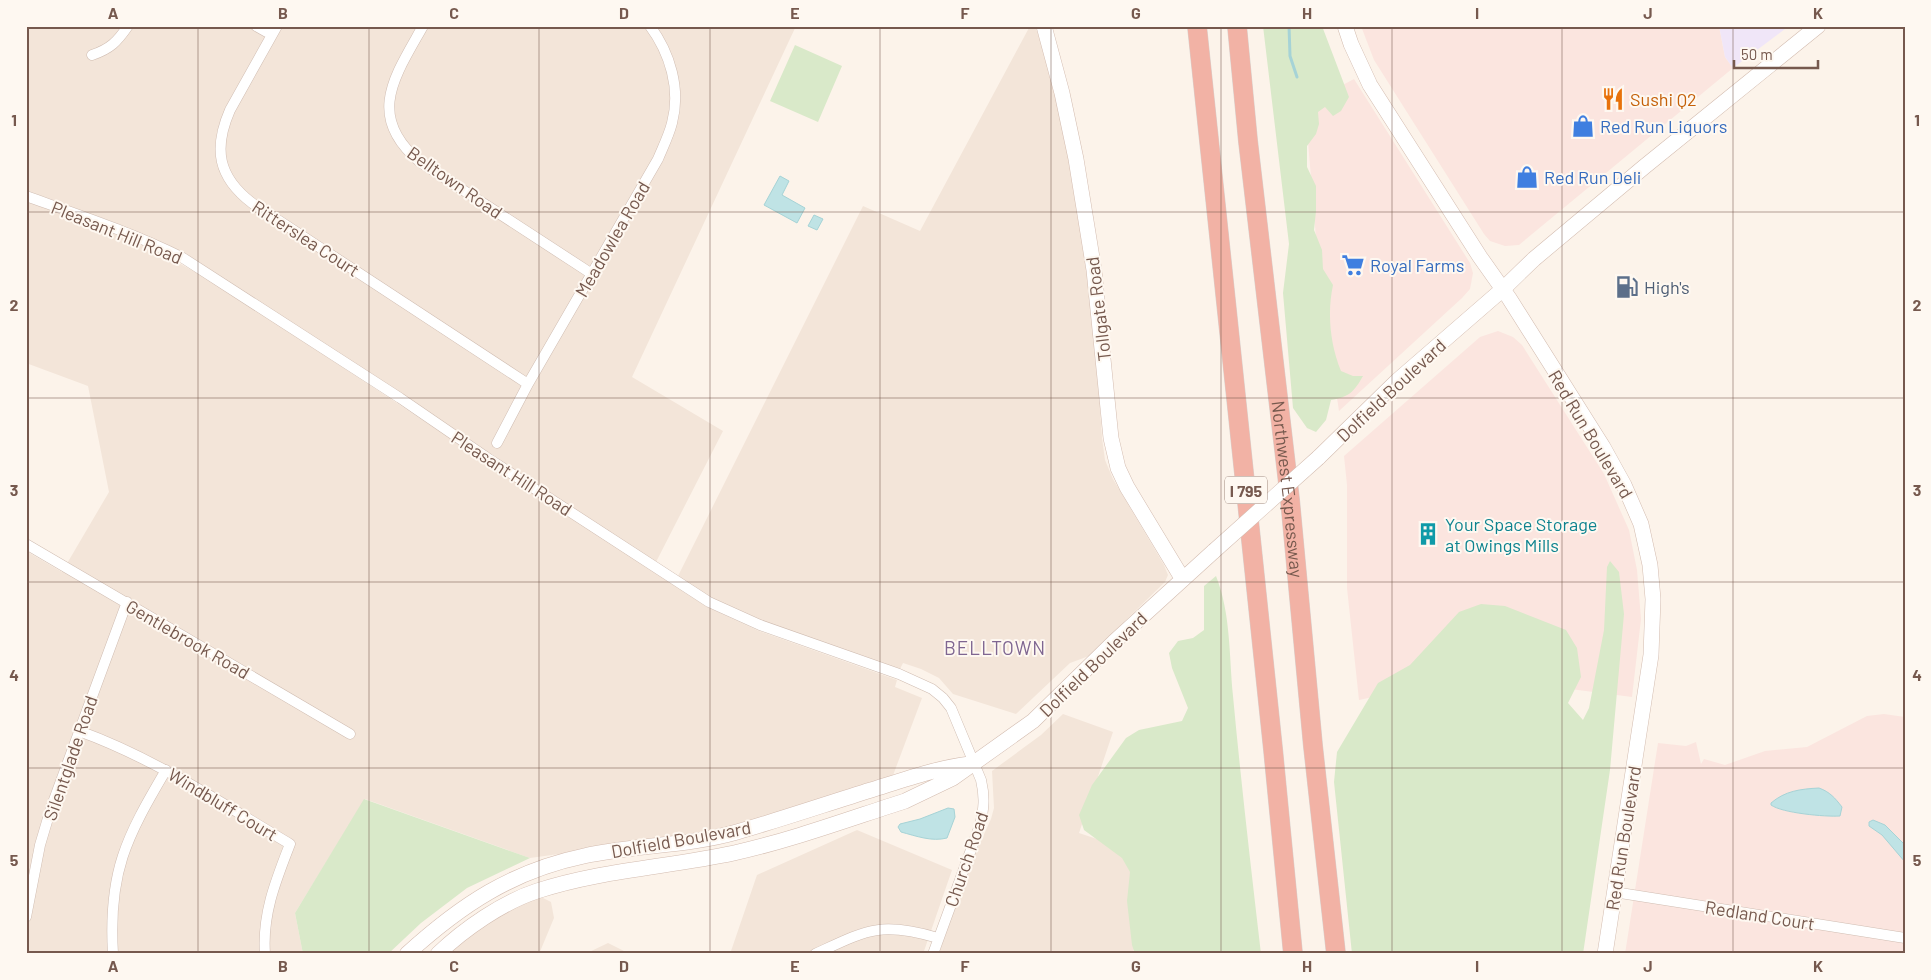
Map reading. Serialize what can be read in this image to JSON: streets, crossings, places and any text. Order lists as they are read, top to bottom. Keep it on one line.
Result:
{"streets":{"highway":["I 795","Northwest Expressway"],"main road":["Tollgate Road","Dolfield Boulevard","Red Run Boulevard"],"street":["Belltown Road","Pleasant Hill Road","Ritterslea Court","Meadowlea Road","Gentlebrook Road","Silentglade Road","Windbluff Court","Church Road","Redland Court"]},"crossings":[["Belltown Road","Meadowlea Road"],["Pleasant Hill Road","Dolfield Boulevard"],["Pleasant Hill Road","Church Road"],["Ritterslea Court","Meadowlea Road"],["Tollgate Road","Dolfield Boulevard"],["Dolfield Boulevard","Red Run Boulevard"],["Dolfield Boulevard","Church Road"],["Red Run Boulevard","Redland Court"],["Gentlebrook Road","Silentglade Road"],["Silentglade Road","Windbluff Court"]],"districts":["BELLTOWN"],"places":{"restaurant":["Sushi Q2"],"shop":["Red Run Liquors","Red Run Deli"],"supermarket":["Royal Farms"],"fuel station":["High's"],"building":["Your Space Storage at Owings Mills"]},"scale_bar":"50 m","grid":{"columns":["A","B","C","D","E","F","G","H","I","J","K"],"rows":["1","2","3","4","5"]}}
